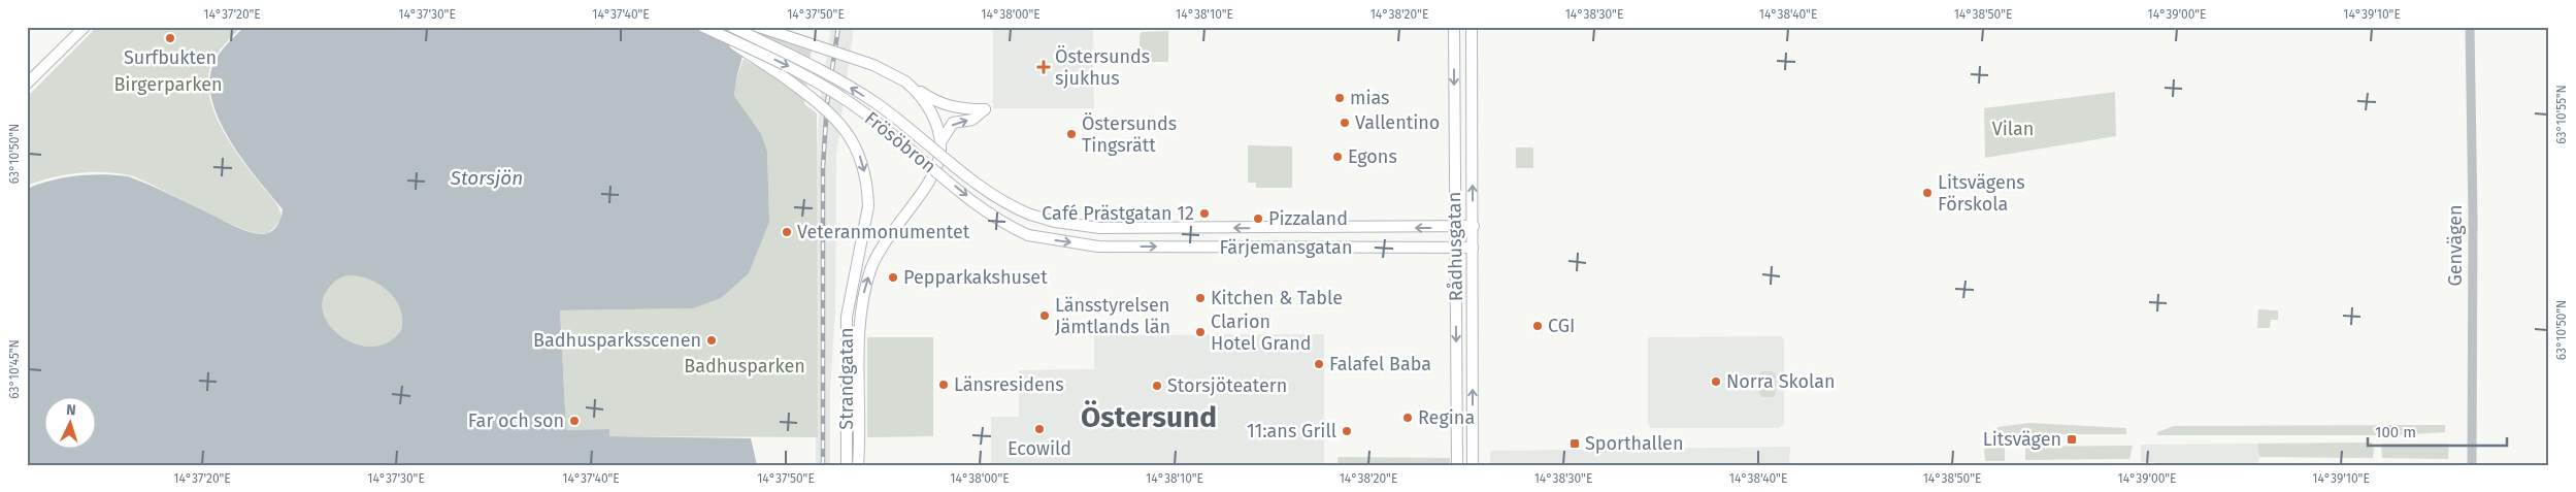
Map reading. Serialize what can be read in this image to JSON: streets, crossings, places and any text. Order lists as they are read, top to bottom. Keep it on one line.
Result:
{"streets":{"main road":["Frösöbron","Rådhusgatan","Färjemansgatan","Strandgatan"],"street":["Genvägen"]},"crossings":[["Frösöbron","Färjemansgatan"],["Frösöbron","Strandgatan"],["Rådhusgatan","Färjemansgatan"]],"districts":["Östersund"],"water":["Storsjön"],"parks":["Birgerparken","Vilan","Badhusparken"],"places":{"other":["Surfbukten","mias","Vallentino","Östersunds Tingsrätt","Egons","Litsvägens Förskola","Café Prästgatan 12","Pizzaland","Veteranmonumentet","Pepparkakshuset","Kitchen & Table","Länsstyrelsen Jämtlands län","CGI","Clarion Hotel Grand","Badhusparksscenen","Falafel Baba","Norra Skolan","Länsresidens","Storsjöteatern","Regina","Far och son","Ecowild","11:ans Grill"],"health":["Östersunds sjukhus"],"transit":["Litsvägen","Sporthallen"]},"scale_bar":"100 m","north":"top","coordinates":["14°37'20\"E","14°37'30\"E","14°37'40\"E","14°37'50\"E","14°38'00\"E","14°38'10\"E","14°38'20\"E","14°38'30\"E","14°38'40\"E","14°38'50\"E","14°39'00\"E","14°39'10\"E","63°10'55\"N","63°10'50\"N","63°10'45\"N"]}
